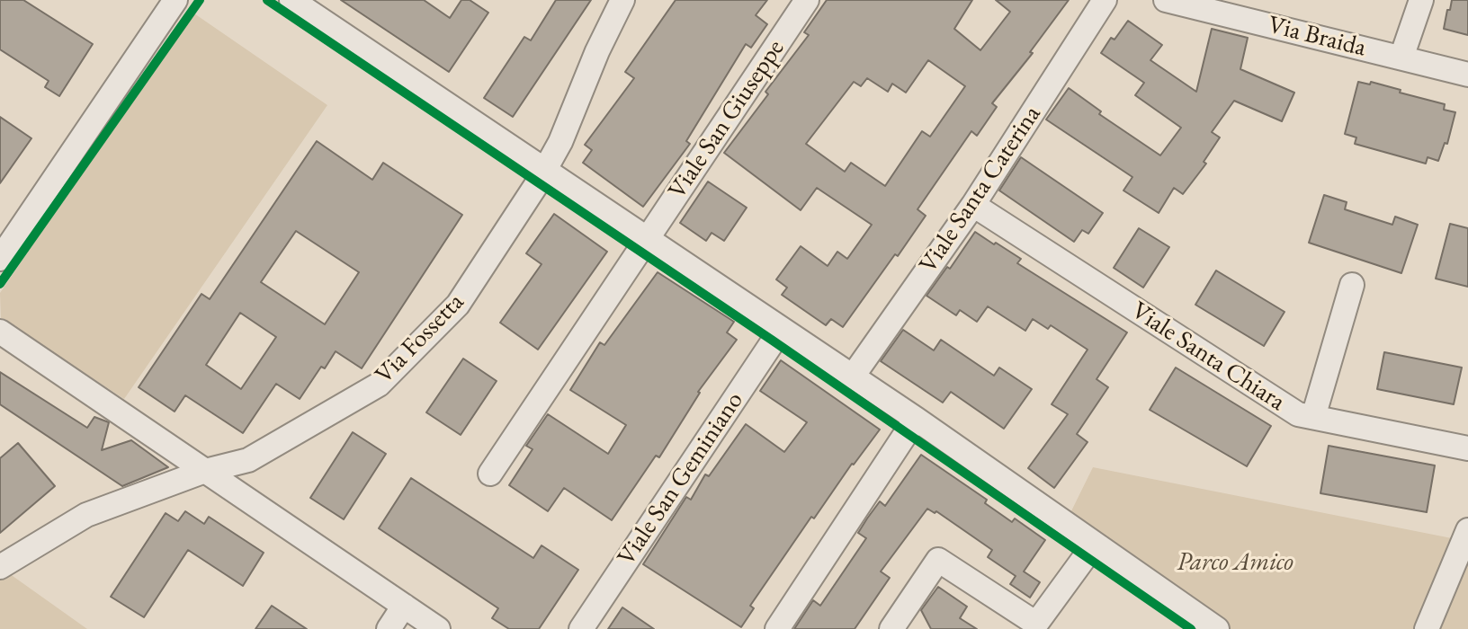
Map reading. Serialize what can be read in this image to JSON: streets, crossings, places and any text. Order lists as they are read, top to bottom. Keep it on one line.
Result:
{"streets":{"street":["Via Braida","Viale San Giuseppe","Viale Santa Caterina","Via Fossetta","Viale Santa Chiara","Viale San Geminiano"]},"crossings":[["Viale Santa Caterina","Viale Santa Chiara"]],"parks":["Parco Amico"]}
